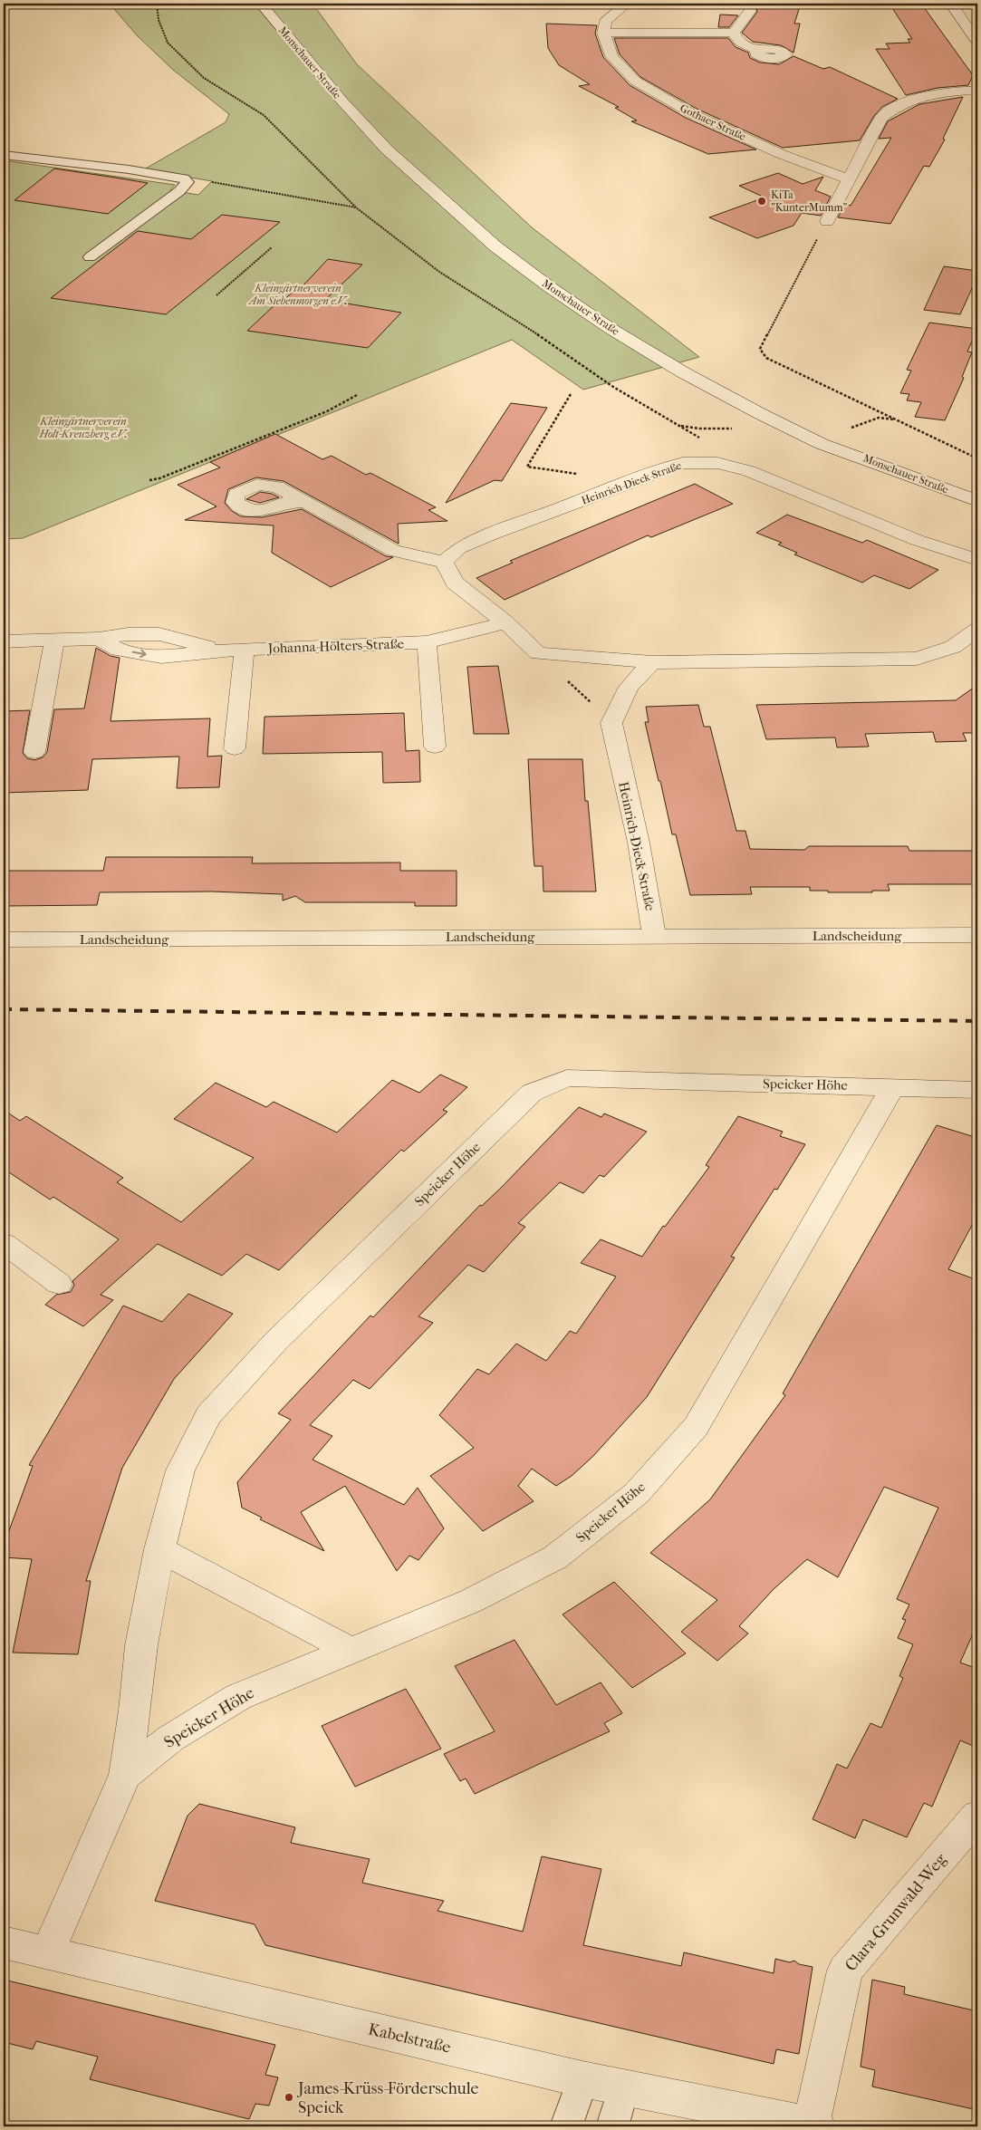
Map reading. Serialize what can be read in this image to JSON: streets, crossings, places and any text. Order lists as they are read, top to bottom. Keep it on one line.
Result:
{"streets":{"street":["Monschauer Straße","Gothaer Straße","Heinrich-Dieck-Straße","Johanna-Hölters-Straße","Landscheidung","Speicker Höhe","Clara-Grunwald-Weg","Kabelstraße"]},"crossings":[["Heinrich-Dieck-Straße","Landscheidung"],["Speicker Höhe","Kabelstraße"],["Clara-Grunwald-Weg","Kabelstraße"]],"parks":["Kleingärtnerverein Am Siebenmorgen e.V.","Kleingärtnerverein Holt-Kreuzberg e.V."],"places":["KiTa \"KunterMumm\"","James-Krüss-Förderschule Speick"]}
